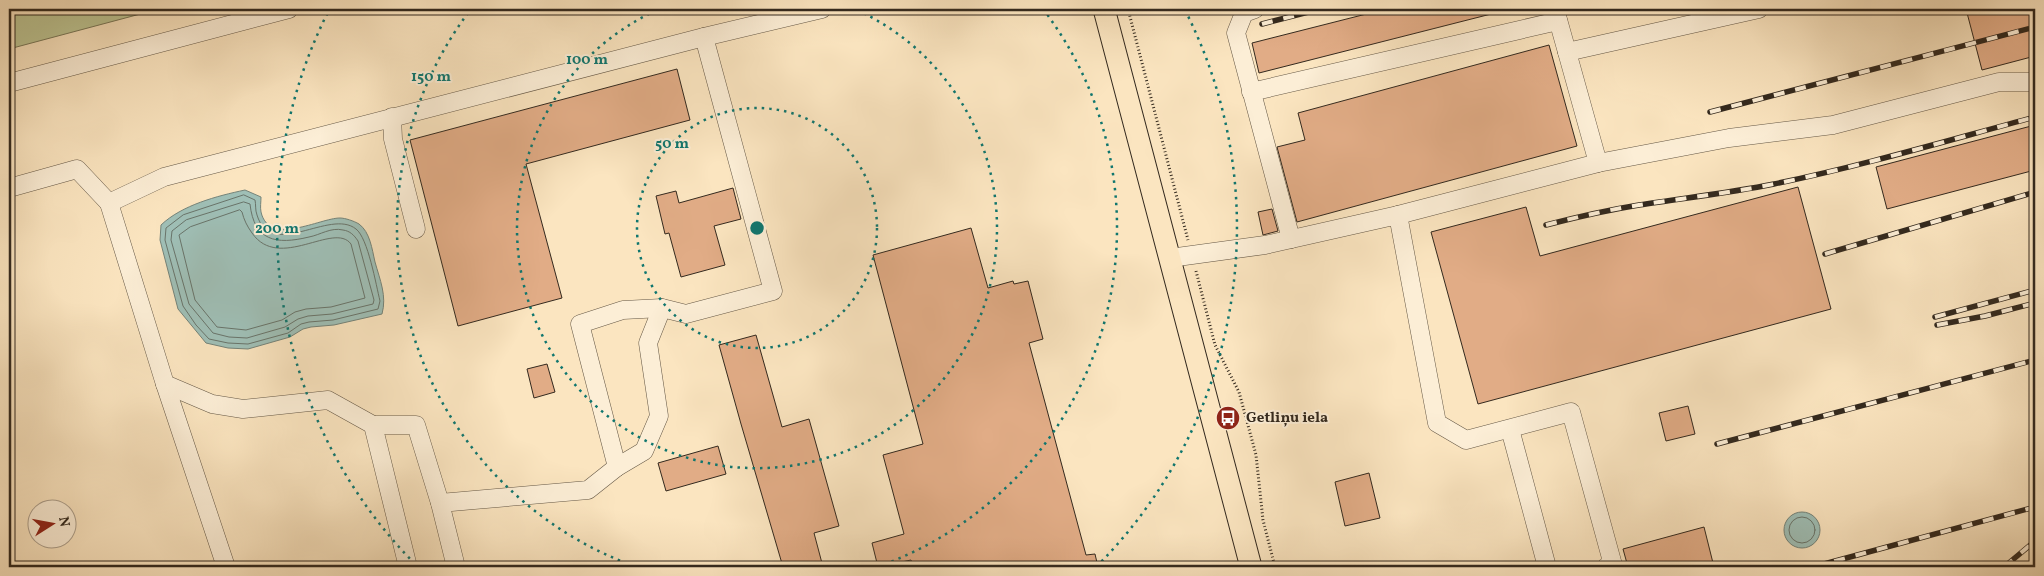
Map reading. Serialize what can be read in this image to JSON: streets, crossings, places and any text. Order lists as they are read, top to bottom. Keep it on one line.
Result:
{"places":{"bus stop":["Getliņu iela"]},"north":"right","rings":["100 m","150 m","50 m","200 m"]}
